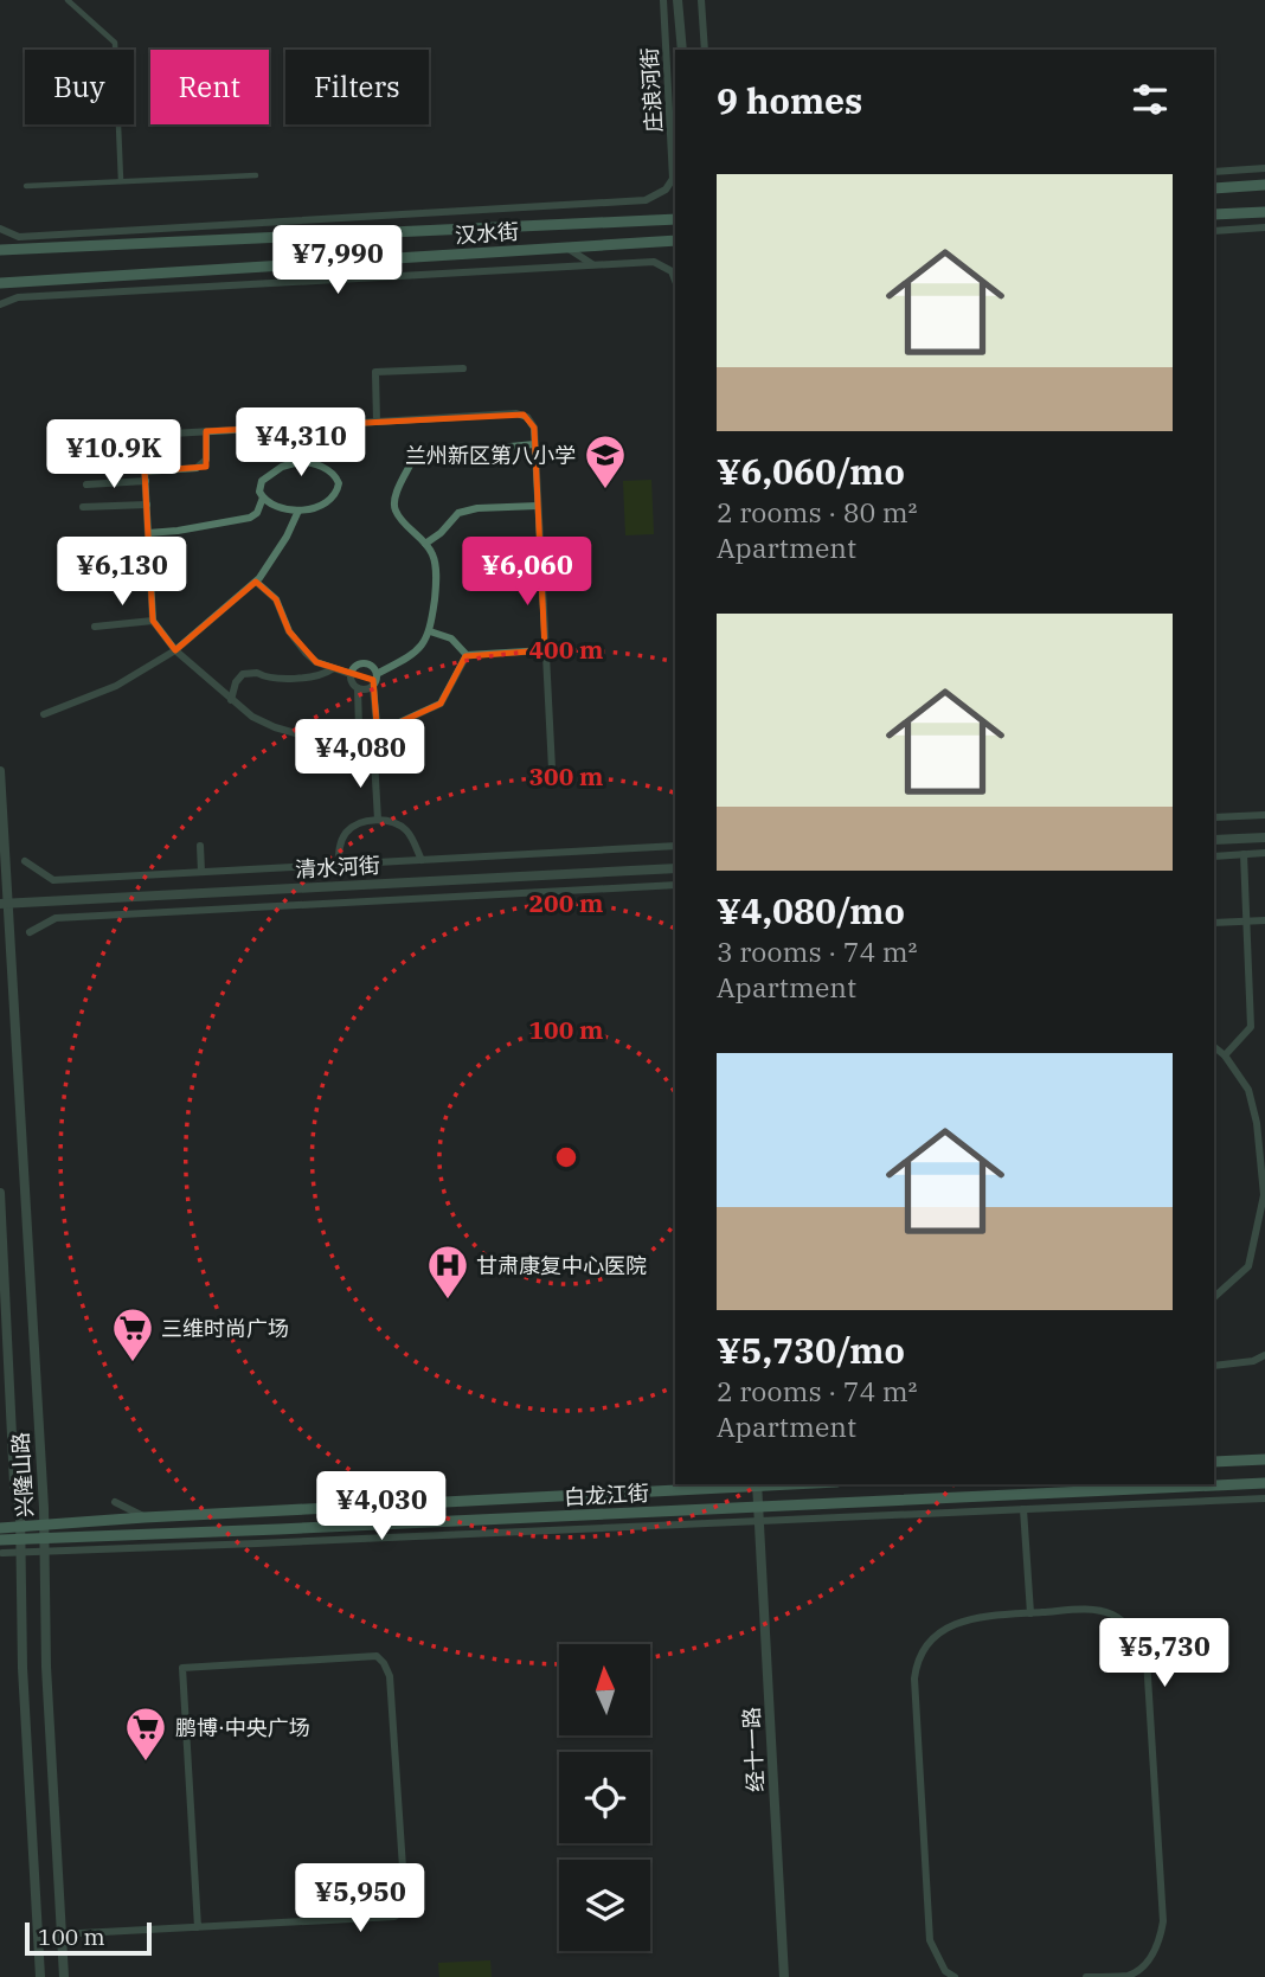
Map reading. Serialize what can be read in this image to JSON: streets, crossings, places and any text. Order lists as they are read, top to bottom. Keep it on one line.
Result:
{"streets":{"main road":["汉水街","白龙江街"],"street":["庄浪河街","清水河街","兴隆山路","经十一路"]},"crossings":[["清水河街","兴隆山路"],["兴隆山路","白龙江街"],["白龙江街","经十一路"]],"places":{"school or university":["兰州新区第八小学"],"hospital":["甘肃康复中心医院"],"supermarket":["三维时尚广场","鹏博·中央广场"]},"scale_bar":"100 m","north":"top","page":{"chip":["Buy","Rent","Filters"],"heading":"9 homes","list":[{"name":"¥6,060/mo","note":"2 rooms · 80 m² · Apartment"},{"name":"¥4,080/mo","note":"3 rooms · 74 m² · Apartment"},{"name":"¥5,730/mo","note":"2 rooms · 74 m² · Apartment"}],"price":["¥7,990","¥4,310","¥10.9K","¥6,130","¥6,060","¥4,080","¥4,030","¥5,730","¥5,950"],"scale":"100 m"},"rings":["400 m","300 m","200 m","100 m"]}
